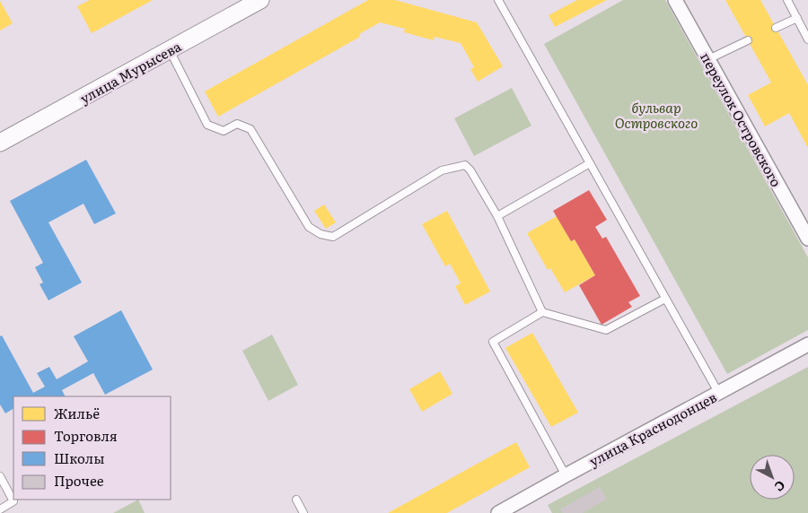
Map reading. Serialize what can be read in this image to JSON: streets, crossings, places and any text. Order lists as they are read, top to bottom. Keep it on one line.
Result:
{"streets":{"street":["улица Мурысева","переулок Островского","улица Краснодонцев"]},"parks":["бульвар Островского"],"legend":["Жильё","Торговля","Школы","Прочее"],"north":"bottom right"}
